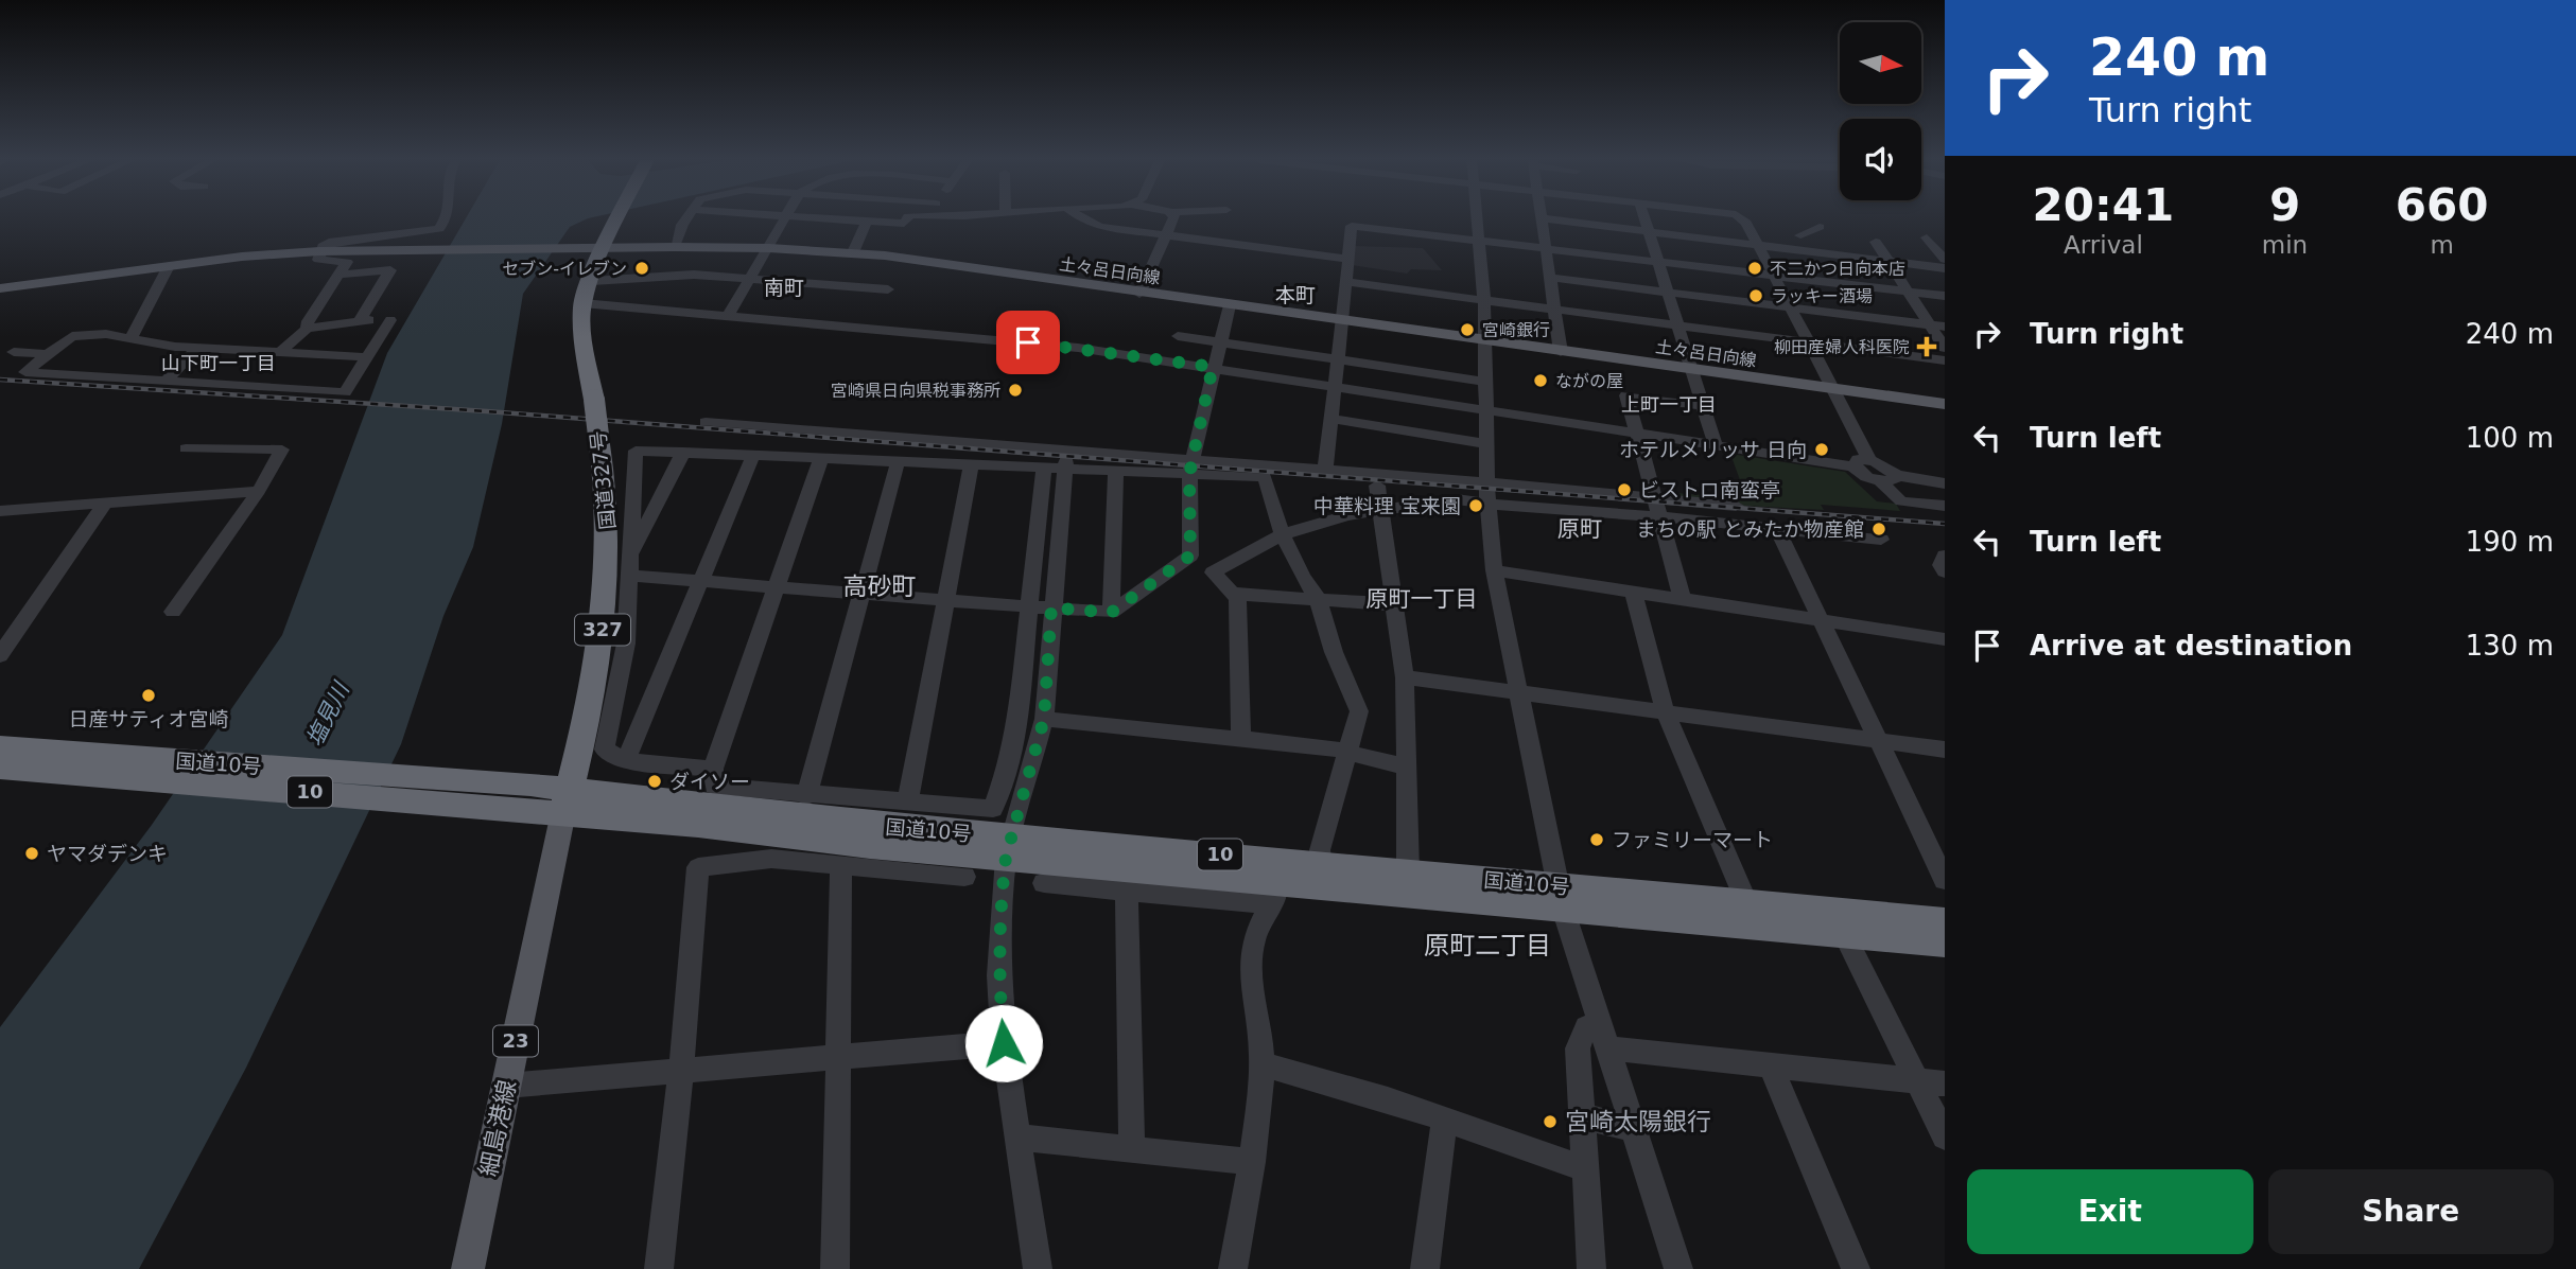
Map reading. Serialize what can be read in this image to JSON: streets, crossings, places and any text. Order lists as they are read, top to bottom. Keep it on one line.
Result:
{"streets":{"highway":["国道327号","327","国道10号","10"],"main road":["土々呂日向線","23","細島港線"]},"crossings":[["土々呂日向線","国道327号"],["国道327号","国道10号"],["国道327号","細島港線"],["国道10号","細島港線"]],"districts":["南町","本町","山下町一丁目","上町一丁目","原町","高砂町","原町一丁目","原町二丁目"],"water":["塩見川"],"places":{"other":["セブン-イレブン","不二かつ日向本店","ラッキー酒場","宮崎銀行","ながの屋","宮崎県日向県税事務所","ホテルメリッサ 日向","ビストロ南蛮亭","中華料理 宝来園","まちの駅 とみたか物産館","日産サティオ宮崎","ダイソー","ファミリーマート","ヤマダデンキ","宮崎太陽銀行"],"health":["柳田産婦人科医院"]},"north":"right","page":{"turn":["240 m","Turn right"],"eta":["20:41","Arrival","9","min","660","m"],"list":[{"name":"Turn right","value":"240 m"},{"name":"Turn left","value":"100 m"},{"name":"Turn left","value":"190 m"},{"name":"Arrive at destination","value":"130 m"}],"buttons":["Exit","Share"]}}
